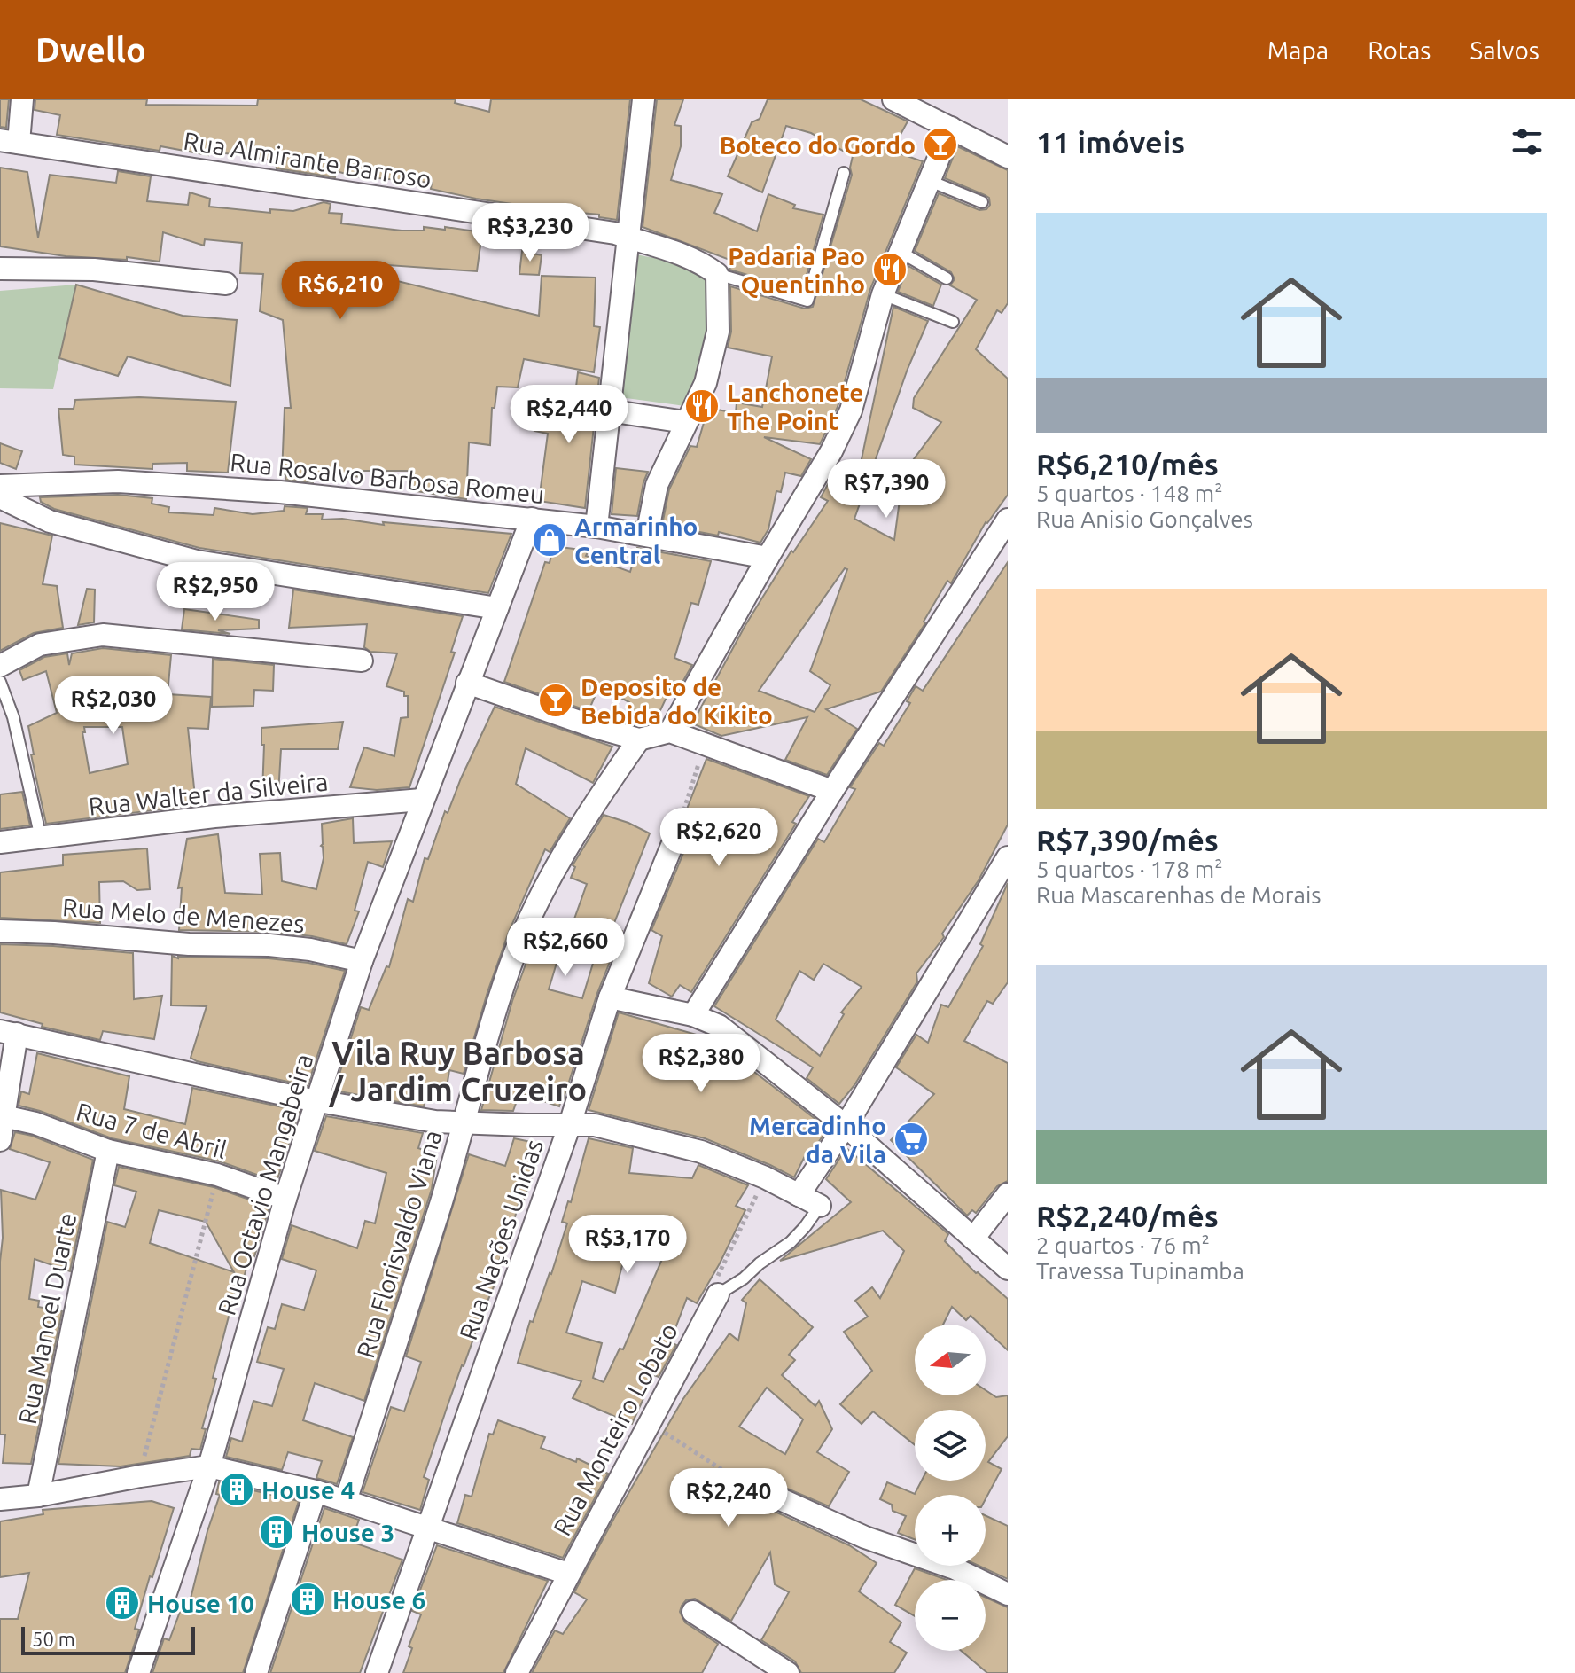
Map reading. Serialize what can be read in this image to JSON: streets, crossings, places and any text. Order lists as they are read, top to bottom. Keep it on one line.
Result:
{"streets":{"street":["Rua Almirante Barroso","Rua Rosalvo Barbosa Romeu","Rua Walter da Silveira","Rua Melo de Menezes","Rua 7 de Abril","Rua Octavio Mangabeira","Rua Nações Unidas","Rua Florisvaldo Viana","Rua Manoel Duarte","Rua Monteiro Lobato"]},"crossings":[["Rua Rosalvo Barbosa Romeu","Rua Octavio Mangabeira"],["Rua Walter da Silveira","Rua Octavio Mangabeira"],["Rua Melo de Menezes","Rua Octavio Mangabeira"],["Rua 7 de Abril","Rua Octavio Mangabeira"],["Rua 7 de Abril","Rua Manoel Duarte"]],"districts":["Vila Ruy Barbosa / Jardim Cruzeiro"],"places":{"bar":["Boteco do Gordo","Deposito de Bebida do Kikito"],"restaurant":["Padaria Pao Quentinho","Lanchonete The Point"],"shop":["Armarinho Central"],"supermarket":["Mercadinho da Vila"],"building":["House 4","House 3","House 6","House 10"]},"scale_bar":"50 m","north":"left","page":{"header":"Dwello","nav":["Mapa","Rotas","Salvos"],"heading":"11 imóveis","list":[{"name":"R$6,210/mês","note":"5 quartos · 148 m² · Rua Anisio Gonçalves"},{"name":"R$7,390/mês","note":"5 quartos · 178 m² · Rua Mascarenhas de Morais"},{"name":"R$2,240/mês","note":"2 quartos · 76 m² · Travessa Tupinamba"}],"price":["R$3,230","R$6,210","R$2,440","R$7,390","R$2,950","R$2,030","R$2,620","R$2,660","R$2,380","R$3,170","R$2,240"],"map_buttons":["+","−"],"scale":"50 m"}}
